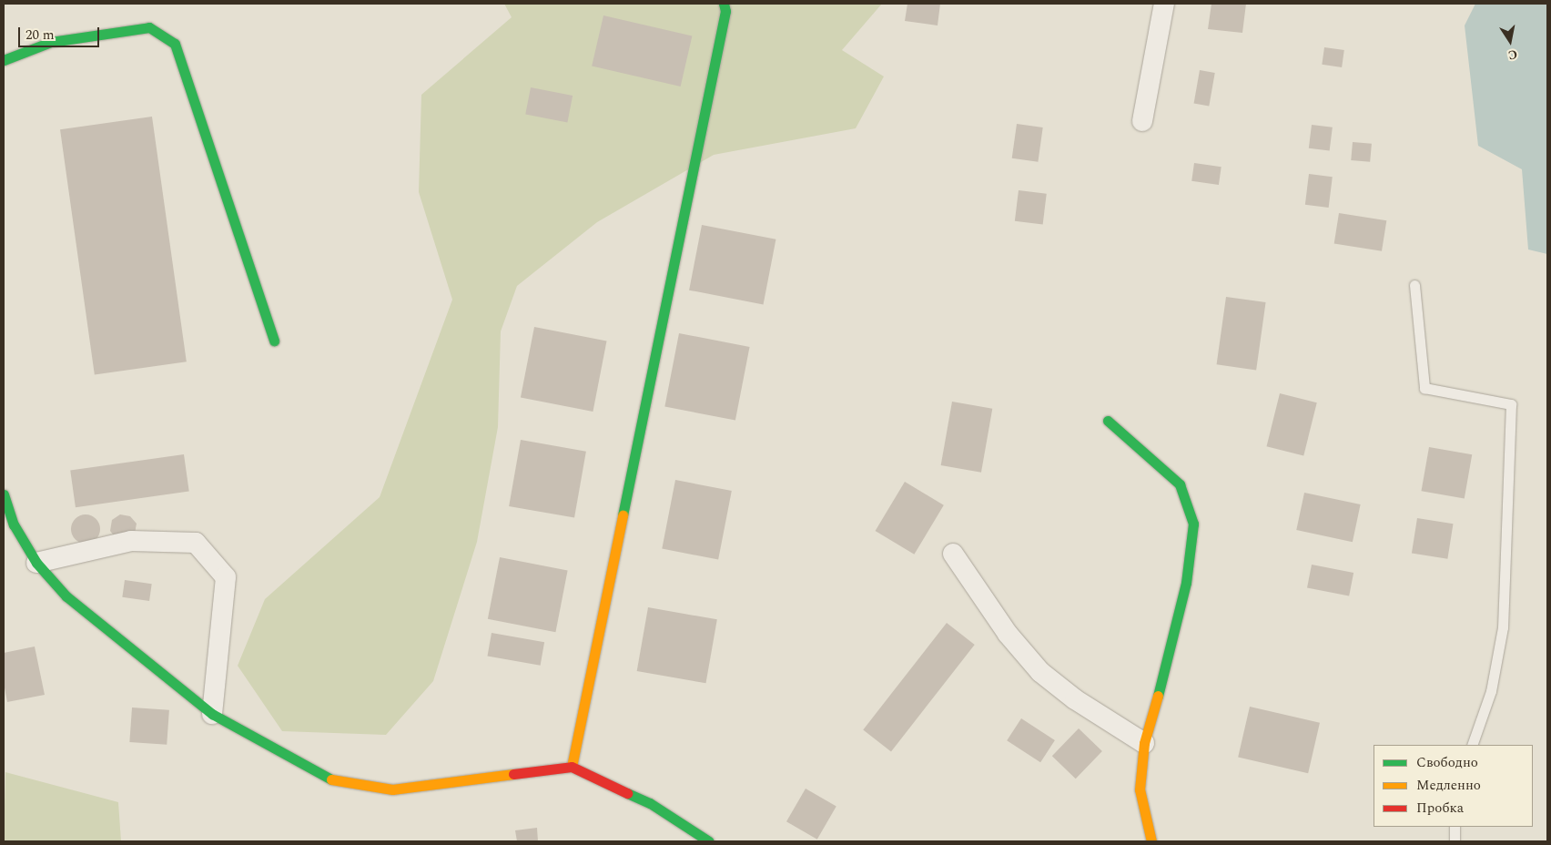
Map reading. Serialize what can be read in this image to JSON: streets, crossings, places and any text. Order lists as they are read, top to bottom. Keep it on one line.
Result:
{"legend":["Свободно","Медленно","Пробка"],"scale_bar":"20 m","north":"bottom"}
